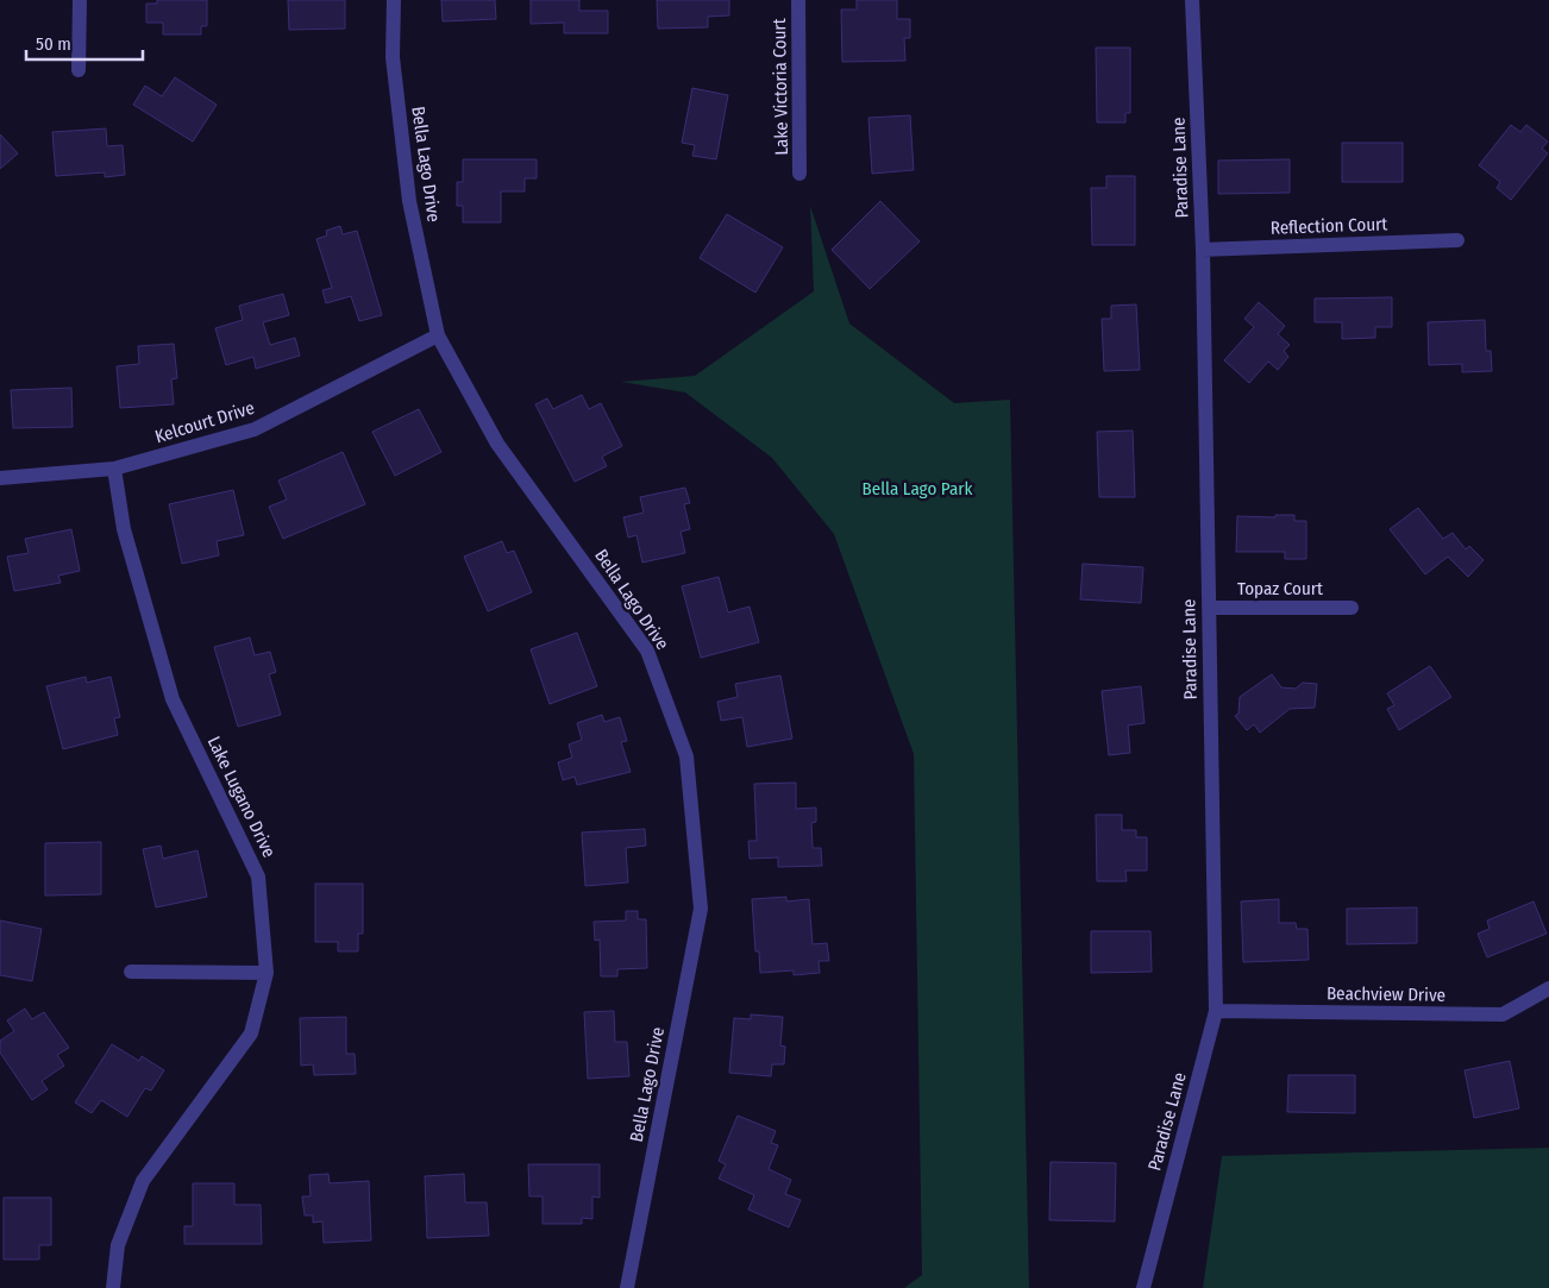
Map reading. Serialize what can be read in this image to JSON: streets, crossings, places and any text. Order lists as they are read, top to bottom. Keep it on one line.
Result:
{"streets":{"street":["Lake Victoria Court","Bella Lago Drive","Paradise Lane","Reflection Court","Kelcourt Drive","Topaz Court","Lake Lugano Drive","Beachview Drive"]},"crossings":[["Bella Lago Drive","Kelcourt Drive"],["Paradise Lane","Reflection Court"],["Paradise Lane","Topaz Court"],["Paradise Lane","Beachview Drive"],["Kelcourt Drive","Lake Lugano Drive"]],"parks":["Bella Lago Park"],"scale_bar":"50 m"}
